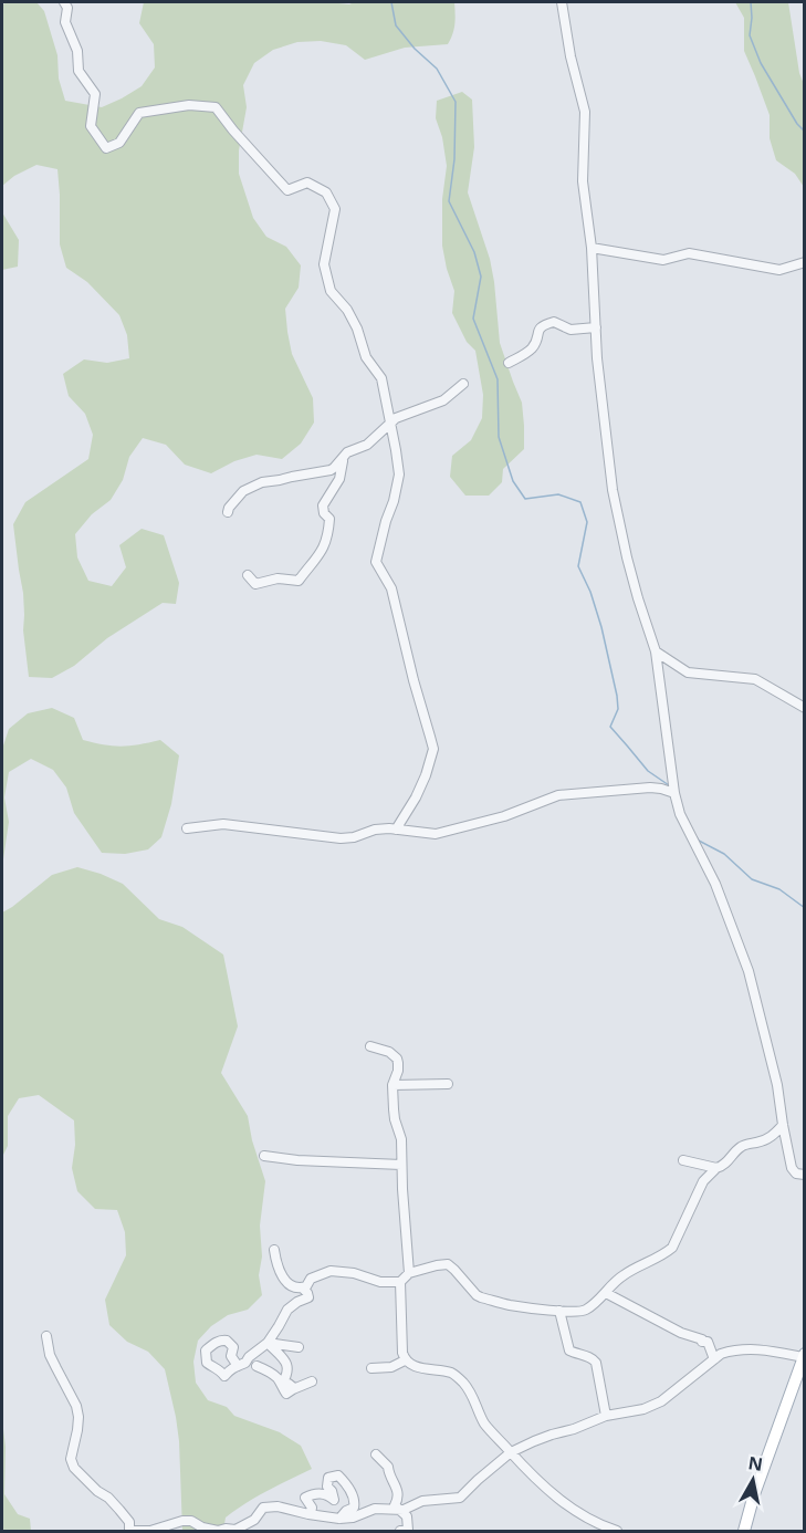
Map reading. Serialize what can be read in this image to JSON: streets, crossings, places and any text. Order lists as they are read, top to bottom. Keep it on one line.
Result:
{"north":"top"}
